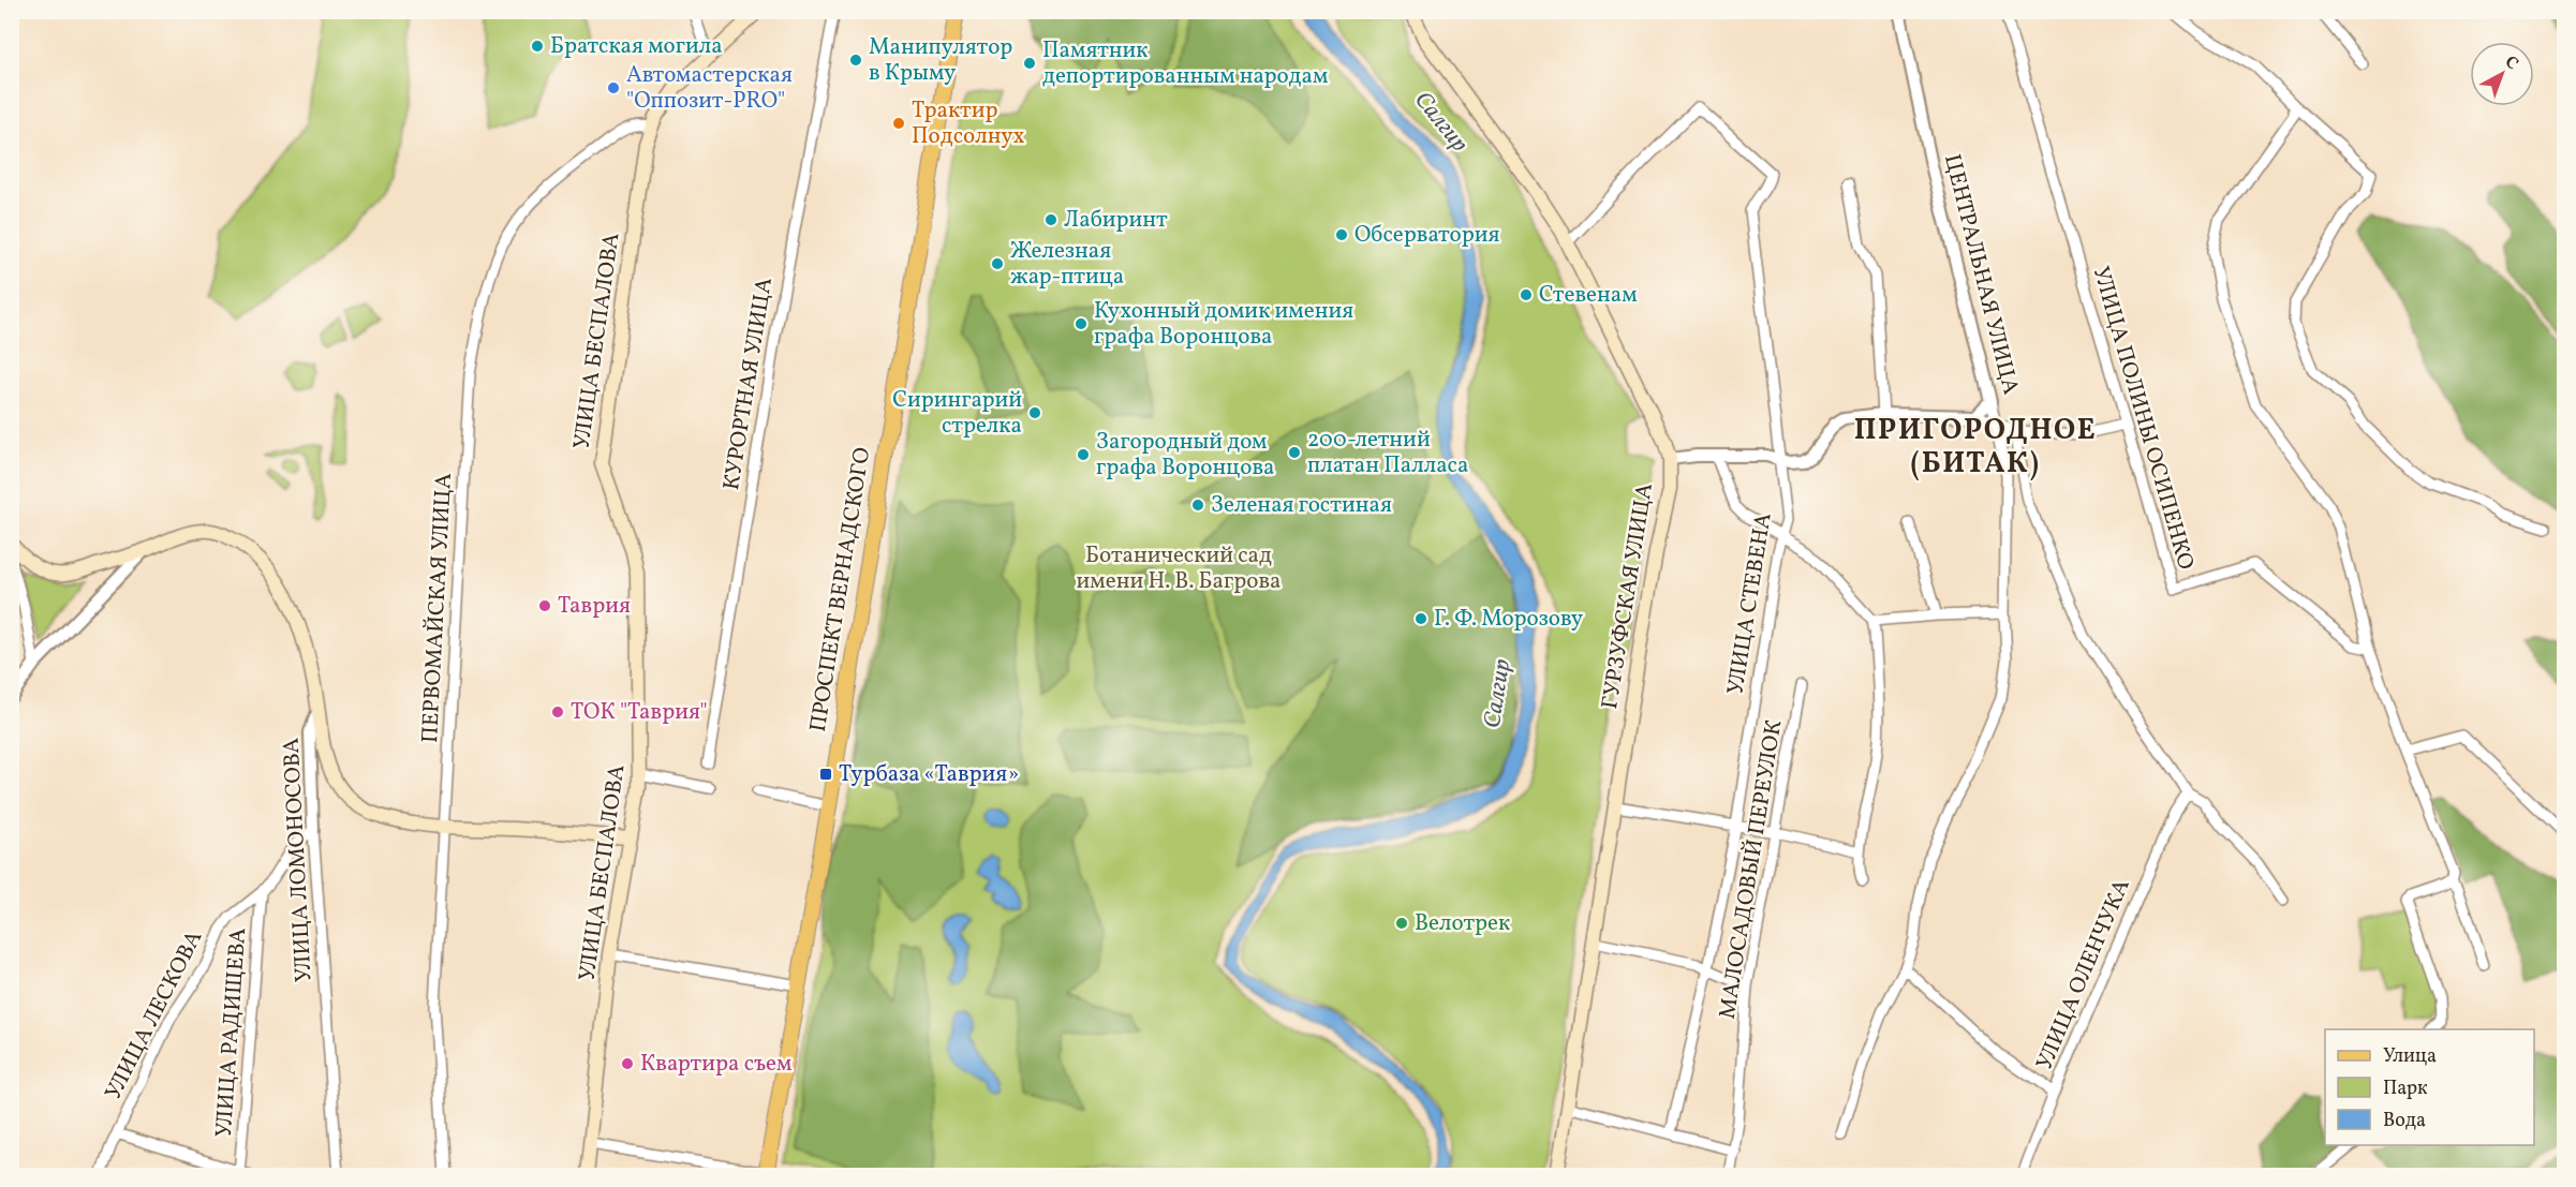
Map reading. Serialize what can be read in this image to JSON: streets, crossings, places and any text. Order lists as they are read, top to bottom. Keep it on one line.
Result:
{"streets":{"main road":["УЛИЦА БЕСПАЛОВА","ПРОСПЕКТ ВЕРНАДСКОГО","ГУРЗУФСКАЯ УЛИЦА","УЛИЦА ЛОМОНОСОВА"],"street":["ЦЕНТРАЛЬНАЯ УЛИЦА","КУРОРТНАЯ УЛИЦА","УЛИЦА ПОЛИНЫ ОСИПЕНКО","УЛИЦА СТЕВЕНА","ПЕРВОМАЙСКАЯ УЛИЦА","МАЛОСАДОВЫЙ ПЕРЕУЛОК","УЛИЦА ОЛЕНЧУКА","УЛИЦА ЛЕСКОВА","УЛИЦА РАДИЩЕВА"]},"crossings":[["УЛИЦА БЕСПАЛОВА","ПЕРВОМАЙСКАЯ УЛИЦА"],["ГУРЗУФСКАЯ УЛИЦА","УЛИЦА СТЕВЕНА"],["УЛИЦА ЛОМОНОСОВА","УЛИЦА ЛЕСКОВА"],["УЛИЦА ЛЕСКОВА","УЛИЦА РАДИЩЕВА"]],"districts":["ПРИГОРОДНОЕ (БИТАК)"],"water":["Салгир"],"parks":["Ботанический сад имени Н. В. Багрова"],"places":{"other":["Братская могила","Манипулятор в Крыму","Памятник депортированным народам","Автомастерская \"Оппозит-PRO\"","Трактир Подсолнух","Лабиринт","Обсерватория","Железная жар-птица","Стевенам","Кухонный домик имения графа Воронцова","Сирингарий стрелка","200-летний платан Палласа","Загородный дом графа Воронцова","Зеленая гостиная","Таврия","Г. Ф. Морозову","ТОК \"Таврия\"","Велотрек","Квартира съем"],"transit":["Турбаза «Таврия»"]},"legend":["Улица","Парк","Вода"],"north":"top right"}
